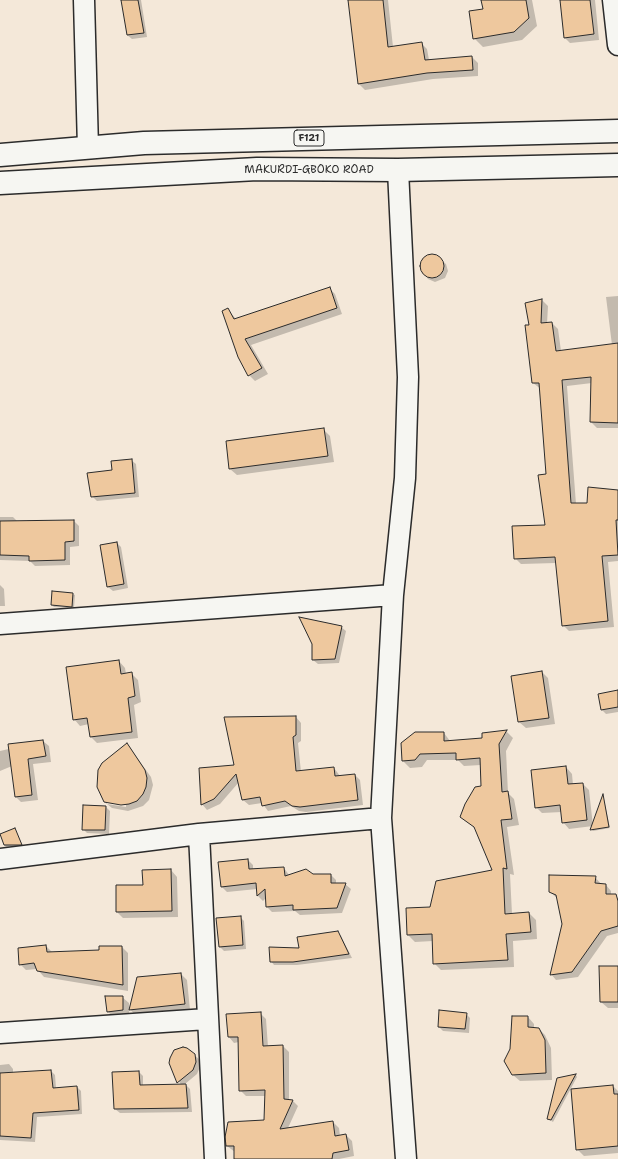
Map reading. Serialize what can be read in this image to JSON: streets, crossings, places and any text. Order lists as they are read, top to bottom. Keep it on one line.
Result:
{"streets":{"main road":["F121","MAKURDI-GBOKO ROAD"]}}
